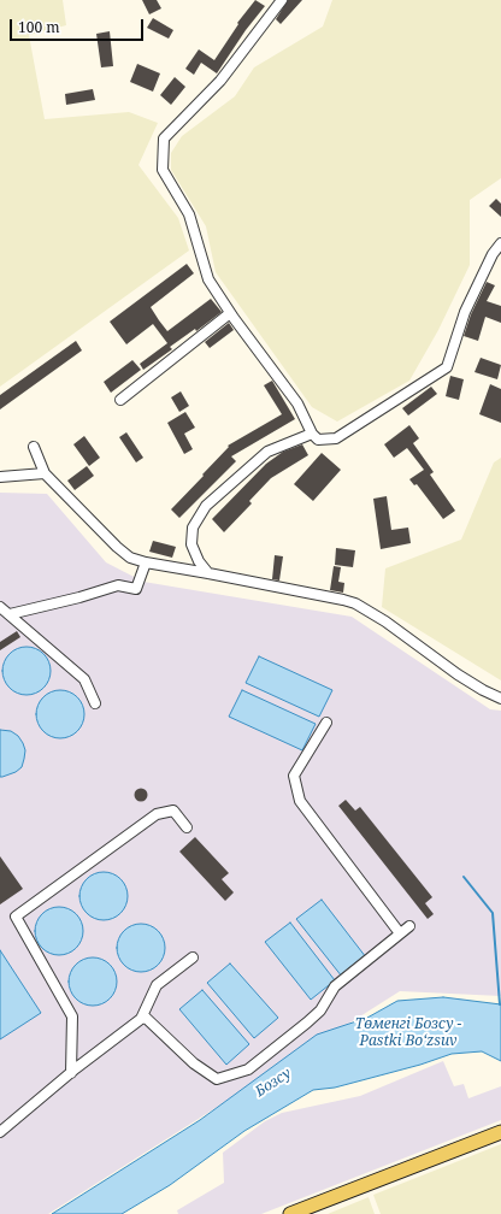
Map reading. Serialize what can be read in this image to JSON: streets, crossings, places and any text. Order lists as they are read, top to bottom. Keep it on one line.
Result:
{"water":["Төменгі Бозсу - Pastki Boʻzsuv","Бозсу"],"scale_bar":"100 m"}
